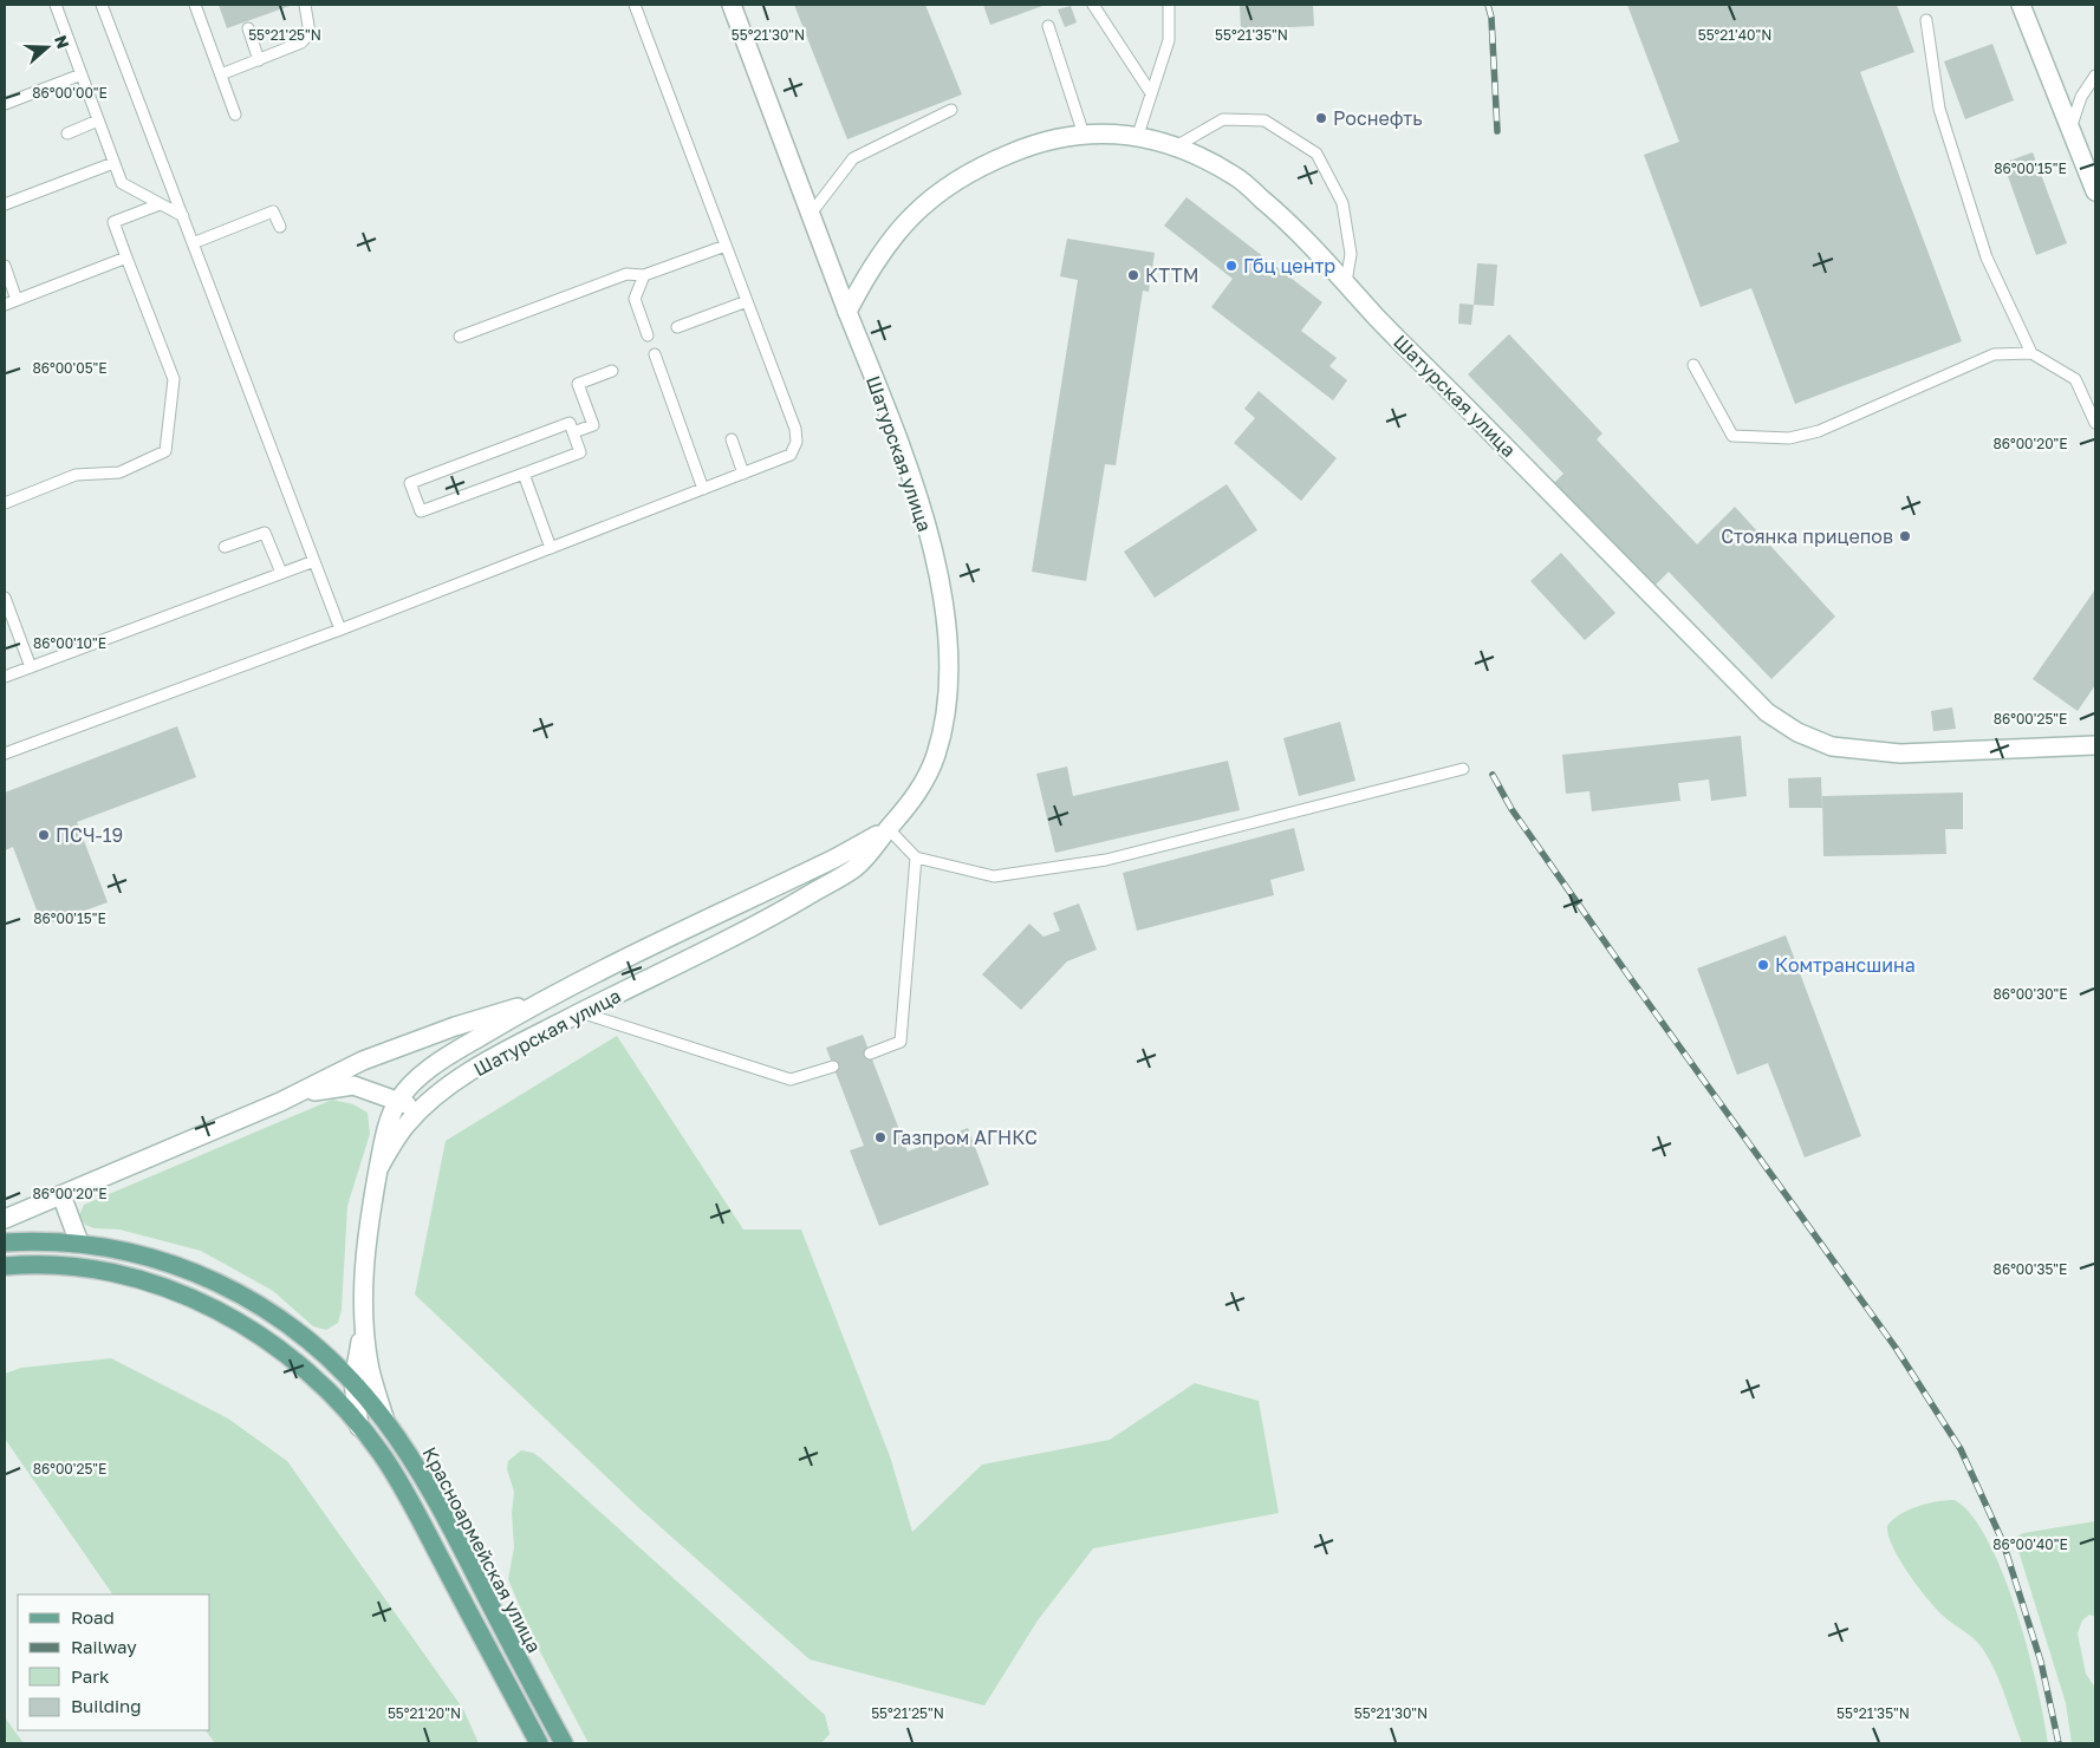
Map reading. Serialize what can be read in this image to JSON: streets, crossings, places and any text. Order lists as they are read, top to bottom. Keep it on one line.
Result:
{"streets":{"main road":["Шатурская улица","Красноармейская улица"]},"places":["Роснефть","Гбц центр","КТТМ","Стоянка прицепов","ПСЧ-19","Комтрансшина","Газпром АГНКС"],"legend":["Road","Railway","Park","Building"],"north":"right","coordinates":["55°21'30\"N","55°21'40\"N","55°21'25\"N","55°21'35\"N","86°00'00\"E","86°00'15\"E","86°00'05\"E","86°00'20\"E","86°00'10\"E","86°00'25\"E","86°00'30\"E","86°00'35\"E","86°00'40\"E","55°21'20\"N"]}
